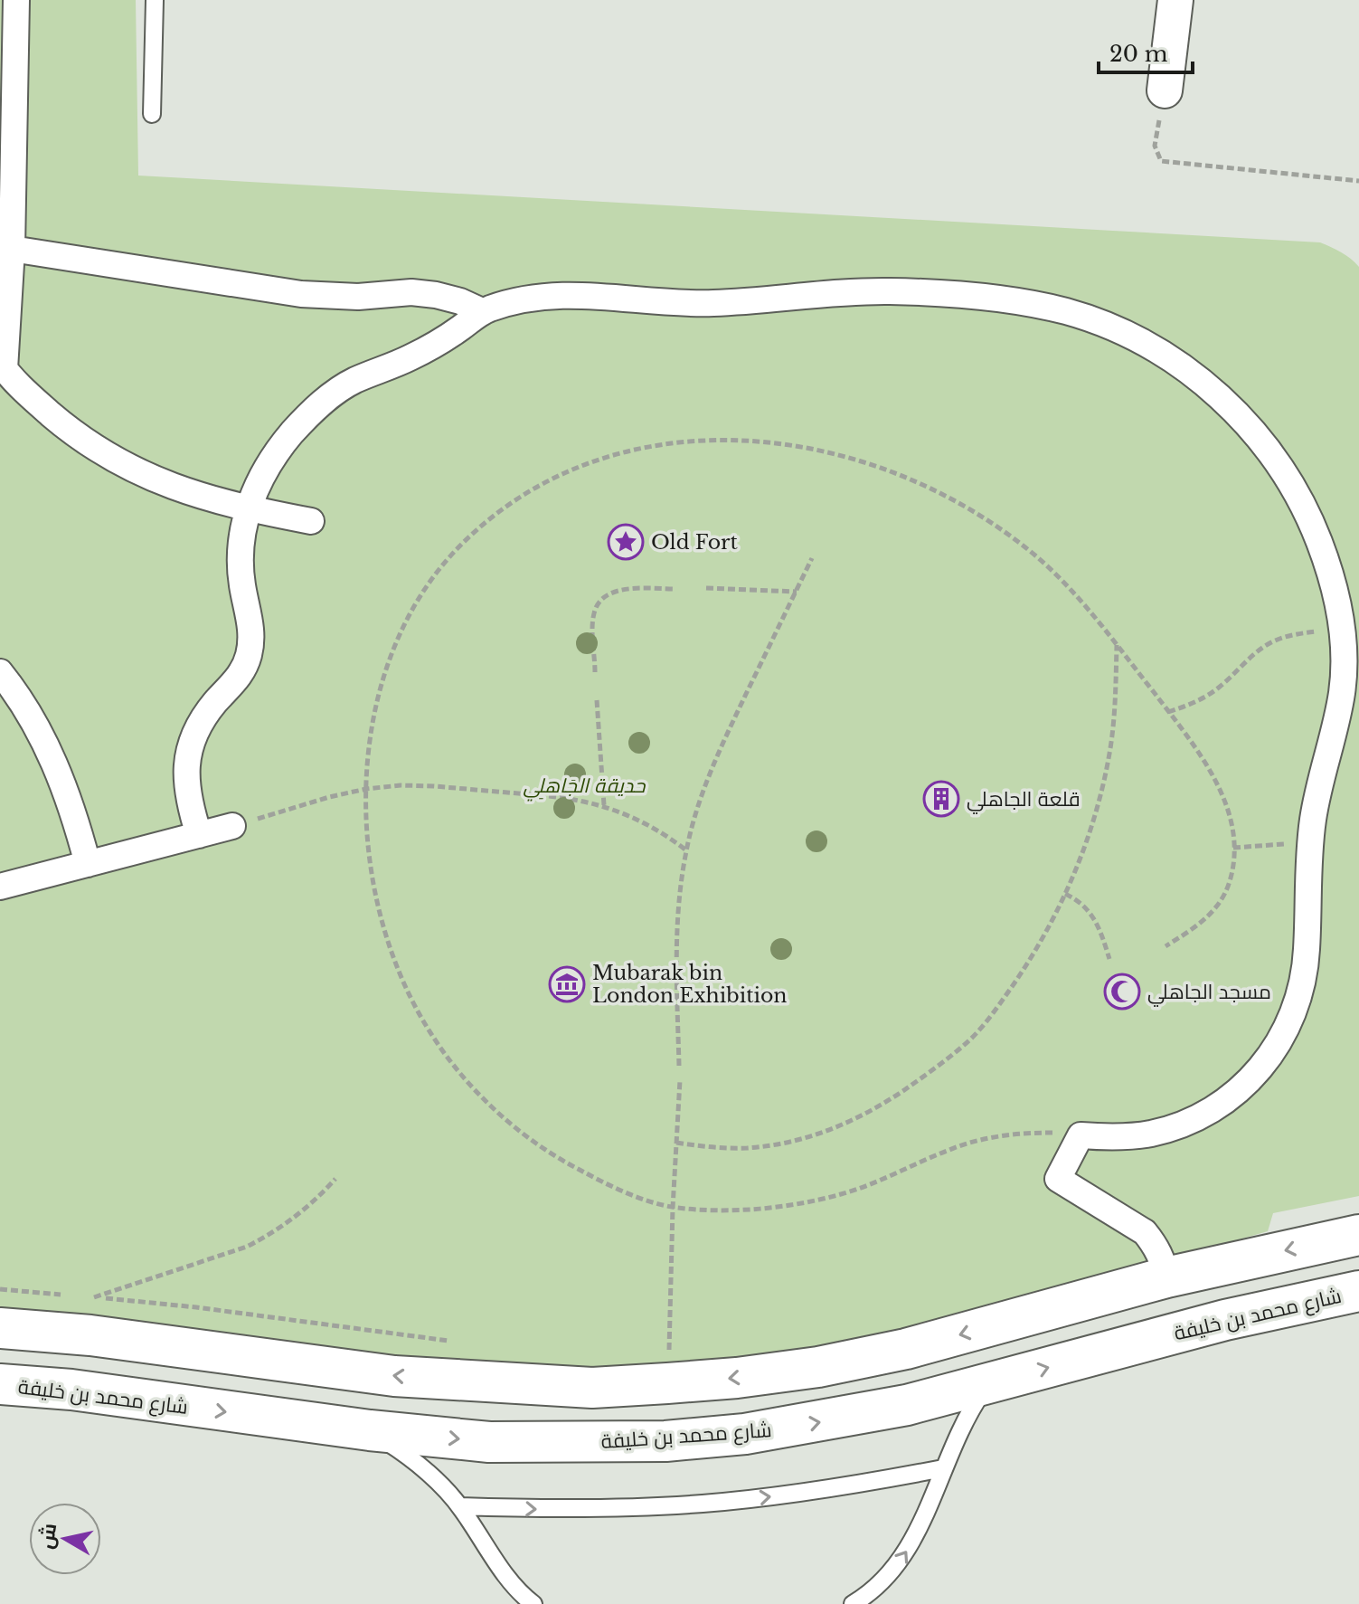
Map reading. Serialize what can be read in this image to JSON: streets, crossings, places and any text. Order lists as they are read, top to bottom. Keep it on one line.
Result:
{"streets":{"main road":["شارع محمد بن خليفة"]},"parks":["حديقة الجَاهلِي"],"places":{"place":["Old Fort"],"building":["قلعة الجاهلي"],"museum":["Mubarak bin London Exhibition"],"mosque":["مسجد الجاهلي"]},"scale_bar":"20 m","north":"left"}
